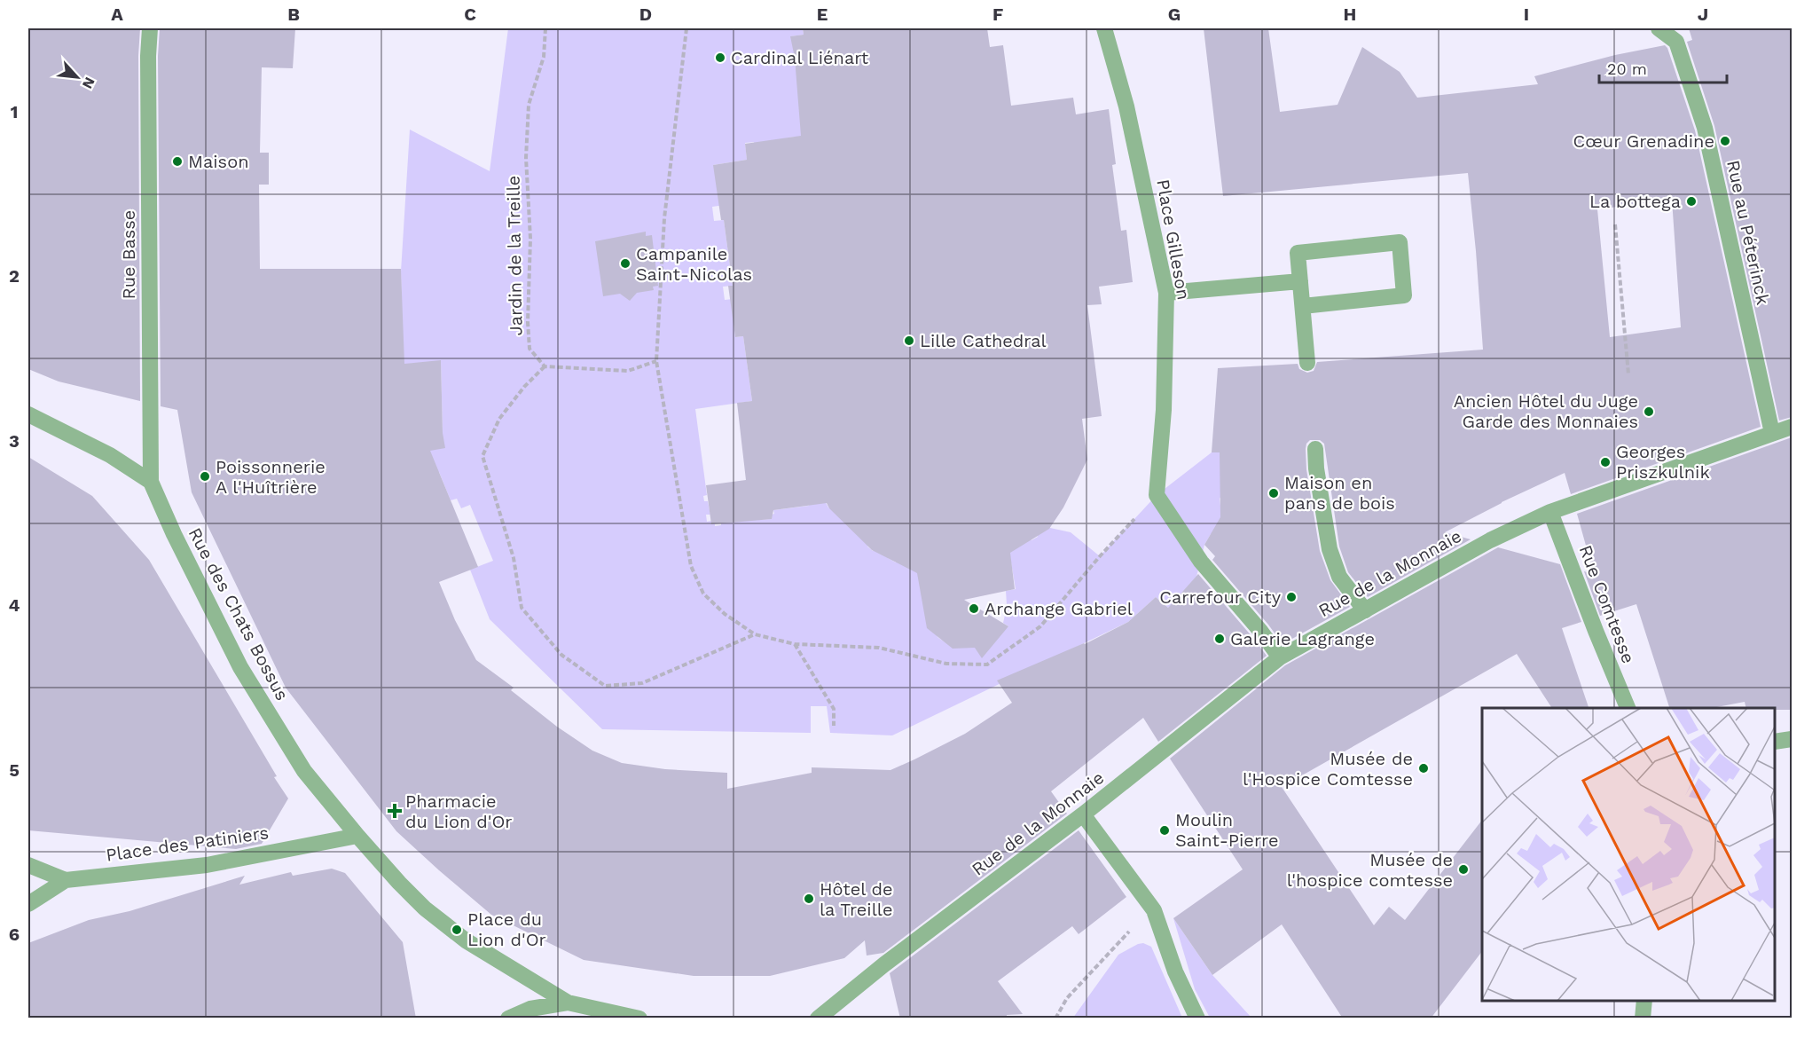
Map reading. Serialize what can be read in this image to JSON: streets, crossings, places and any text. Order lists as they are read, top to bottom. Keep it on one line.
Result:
{"streets":{"street":["Rue au Péterinck","Place Gilleson","Rue Basse","Rue de la Monnaie","Rue Comtesse","Rue des Chats Bossus","Place des Patiniers"],"path":["Jardin de la Treille"]},"crossings":[["Rue au Péterinck","Rue de la Monnaie"],["Rue Basse","Rue des Chats Bossus"],["Rue de la Monnaie","Rue Comtesse"],["Rue des Chats Bossus","Place des Patiniers"]],"places":{"other":["Cardinal Liénart","Cœur Grenadine","Maison","La bottega","Campanile Saint-Nicolas","Lille Cathedral","Ancien Hôtel du Juge Garde des Monnaies","Georges Priszkulnik","Poissonnerie A l'Huîtrière","Maison en pans de bois","Carrefour City","Archange Gabriel","Galerie Lagrange","Musée de l'Hospice Comtesse","Moulin Saint-Pierre","Musée de l'hospice comtesse","Hôtel de la Treille","Place du Lion d'Or"],"health":["Pharmacie du Lion d'Or"]},"scale_bar":"20 m","north":"bottom right","grid":{"columns":["A","B","C","D","E","F","G","H","I","J"],"rows":["1","2","3","4","5","6"]}}
